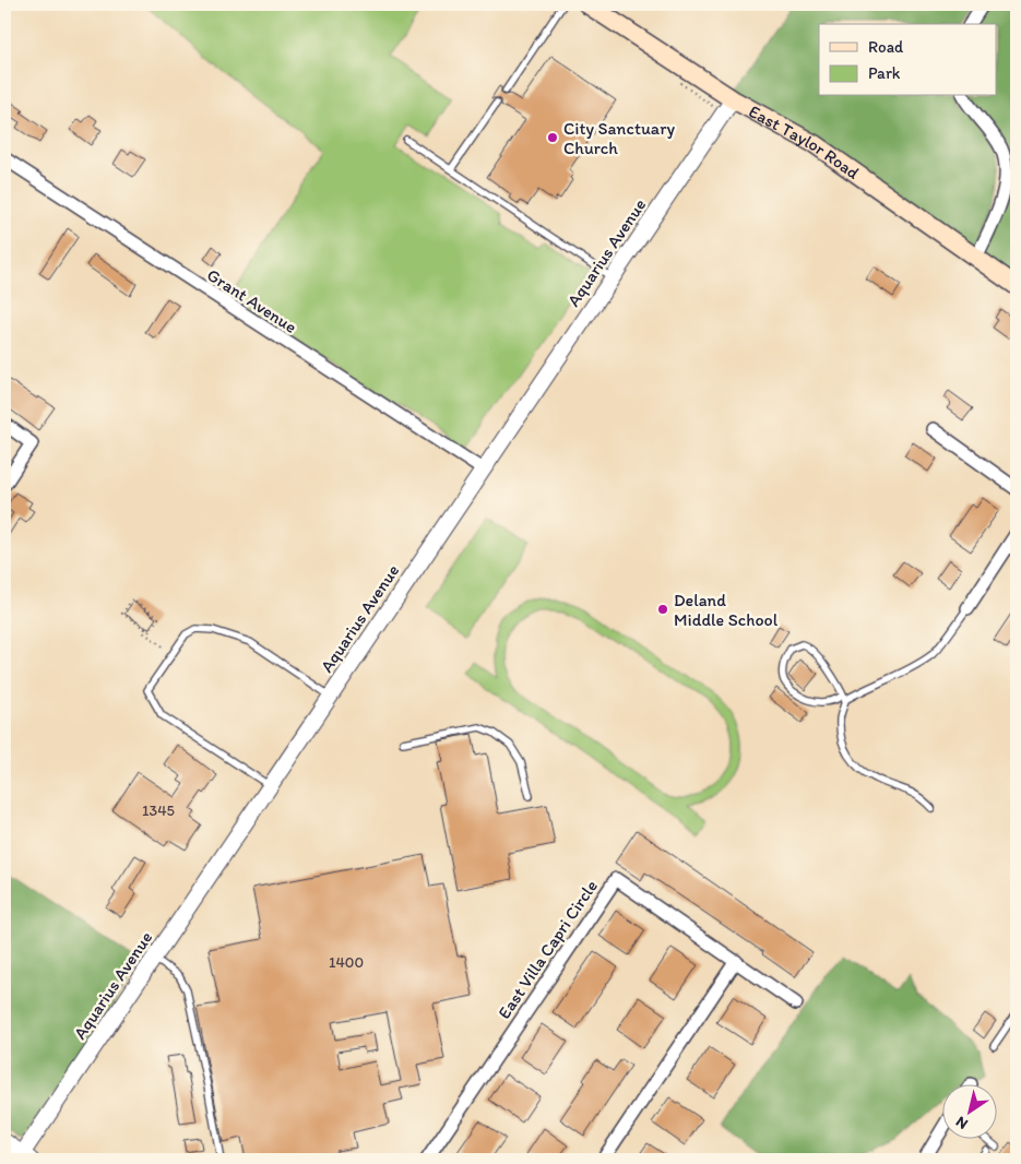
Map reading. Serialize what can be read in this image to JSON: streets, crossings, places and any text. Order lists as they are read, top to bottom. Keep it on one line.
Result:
{"streets":{"main road":["East Taylor Road"],"street":["Aquarius Avenue","Grant Avenue","East Villa Capri Circle"]},"crossings":[["East Taylor Road","Aquarius Avenue"],["Aquarius Avenue","Grant Avenue"]],"places":["City Sanctuary Church","Deland Middle School"],"house_numbers":["1345","1400"],"legend":["Road","Park"],"north":"bottom left"}
